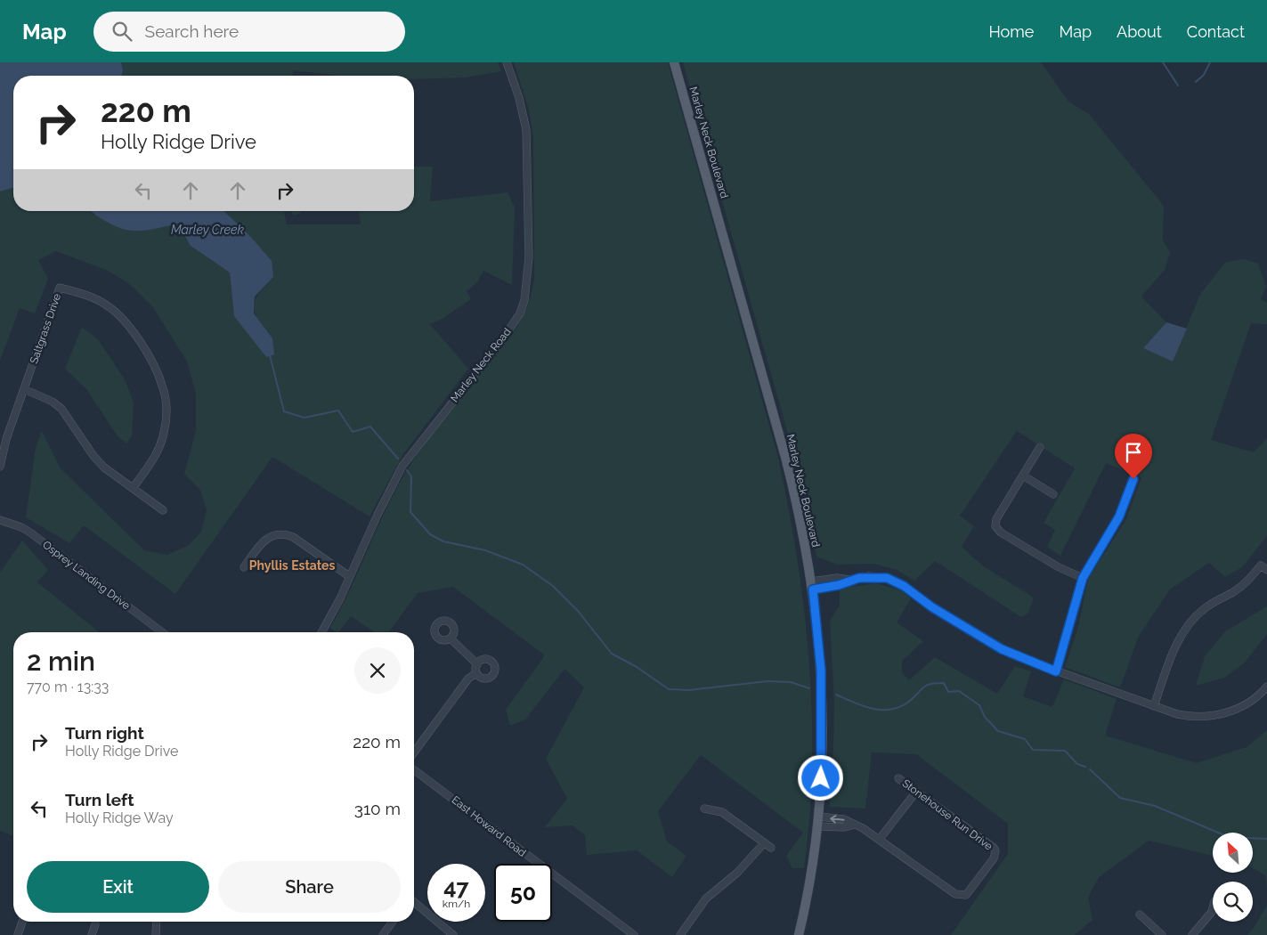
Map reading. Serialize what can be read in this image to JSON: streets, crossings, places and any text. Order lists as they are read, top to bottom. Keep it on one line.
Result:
{"streets":{"main road":["Marley Neck Boulevard"],"street":["Saltgrass Drive","Marley Neck Road","Osprey Landing Drive","Stonehouse Run Drive","East Howard Road"]},"crossings":[["Marley Neck Boulevard","Stonehouse Run Drive"]],"districts":["Phyllis Estates"],"water":["Marley Creek"],"north":"top left","page":{"header":"Map","search":"Search here","nav":["Home","Map","About","Contact"],"turn":["220 m","Holly Ridge Drive"],"heading":["2 min","770 m · 13:33"],"list":[{"name":"Turn right","note":"Holly Ridge Drive","value":"220 m"},{"name":"Turn left","note":"Holly Ridge Way","value":"310 m"}],"buttons":["Exit","Share"],"speed":"47 km/h","limit":"50"}}
